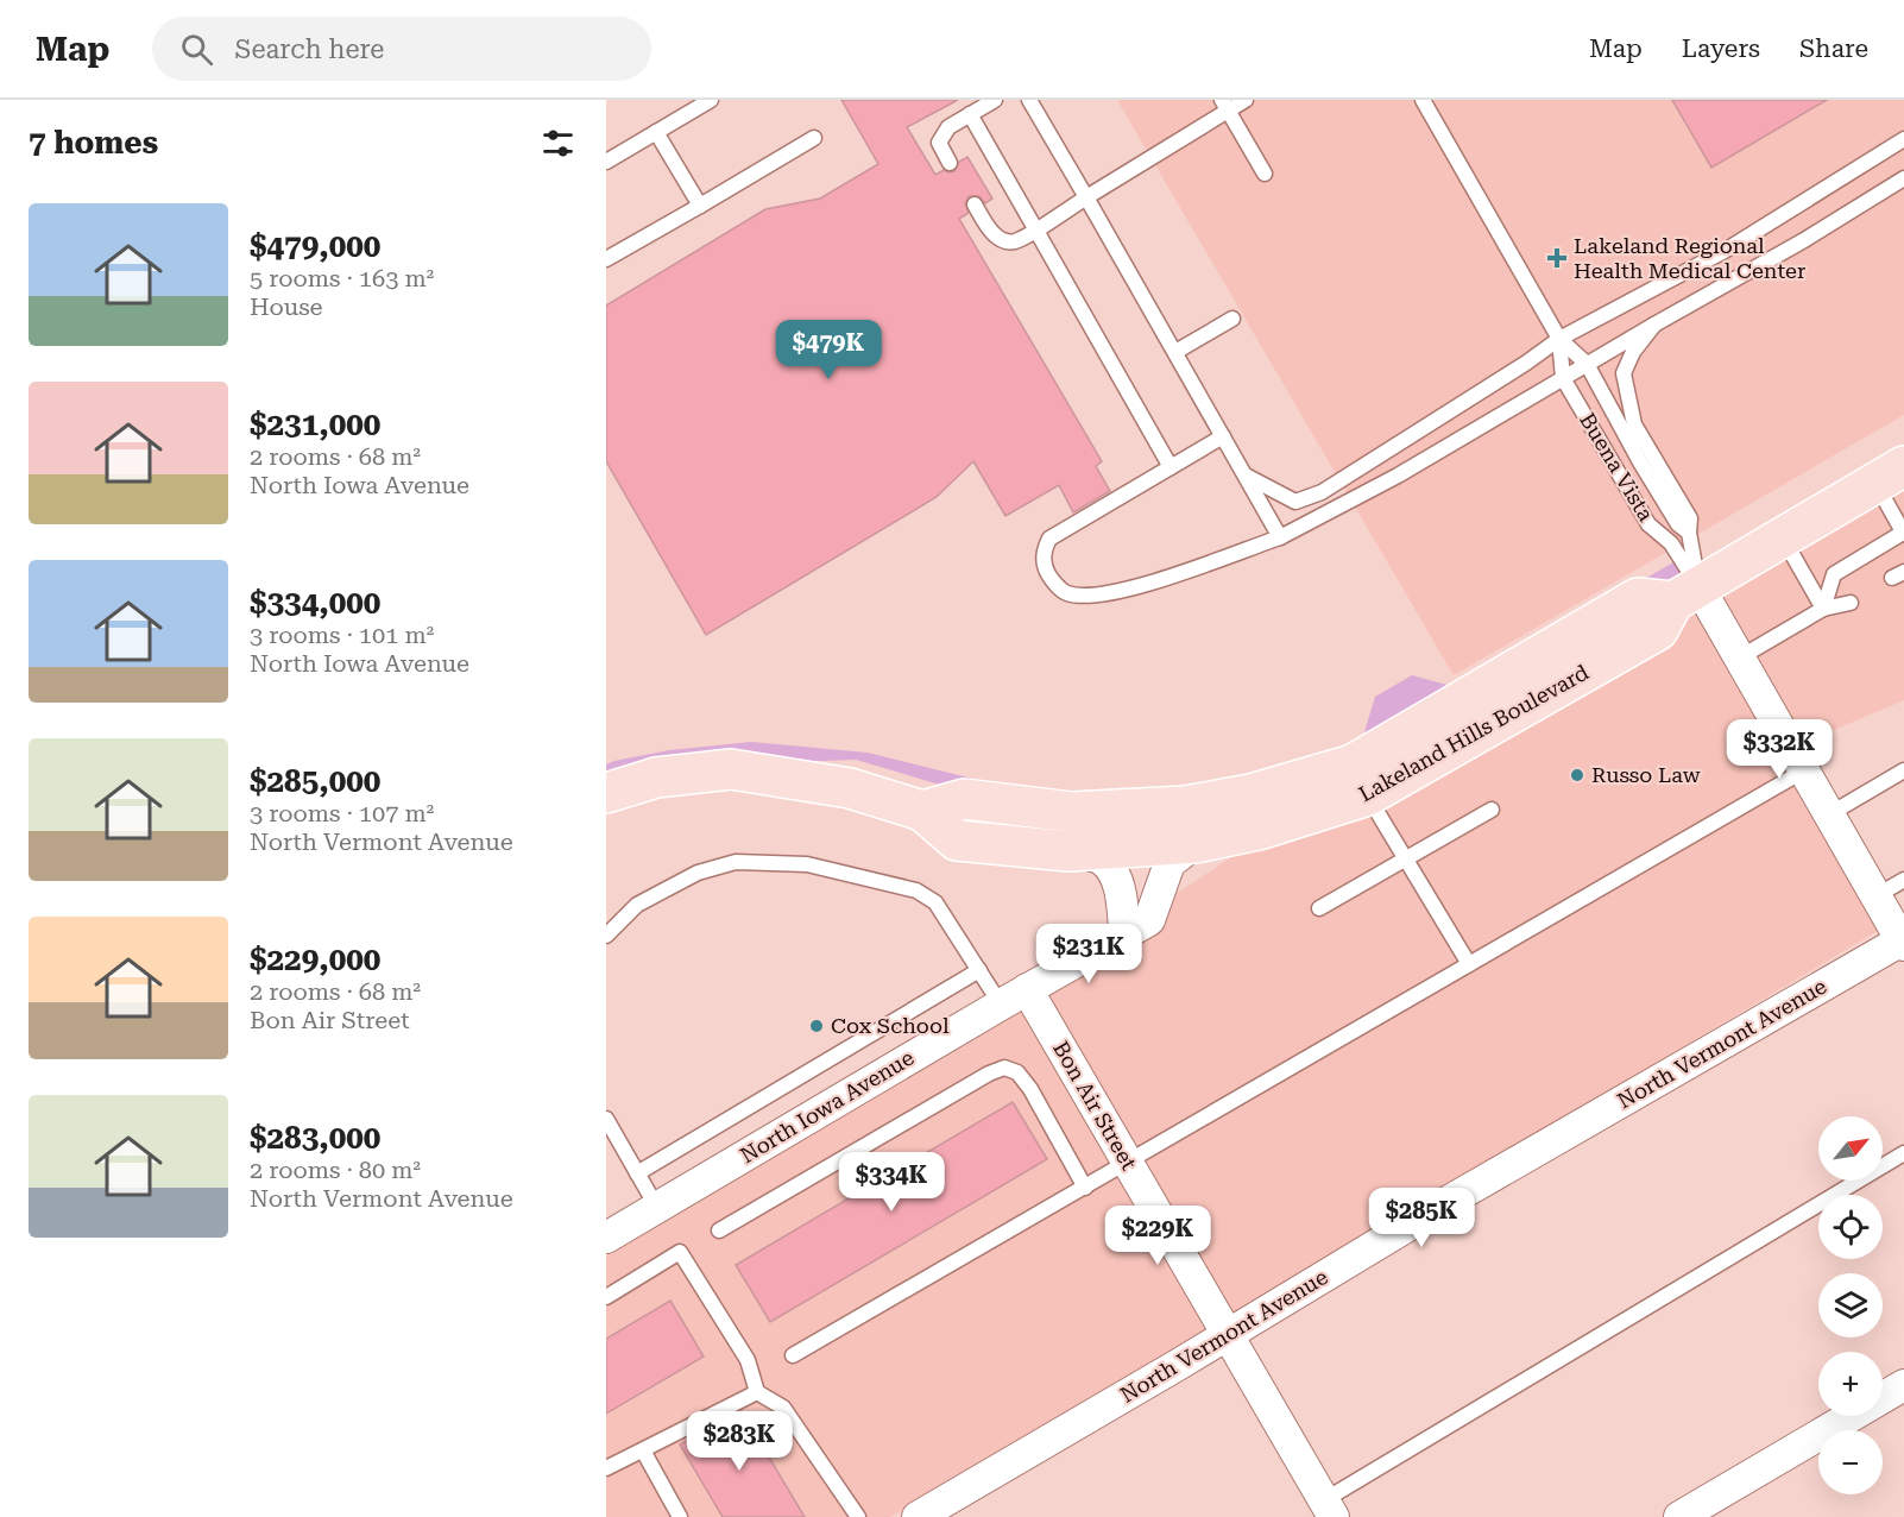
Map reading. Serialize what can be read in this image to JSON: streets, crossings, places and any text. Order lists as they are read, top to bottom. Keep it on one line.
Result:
{"streets":{"main road":["Lakeland Hills Boulevard"],"street":["North Vermont Avenue","Bon Air Street","North Iowa Avenue"],"lane":["Buena Vista"]},"crossings":[["Buena Vista","Lakeland Hills Boulevard"],["Lakeland Hills Boulevard","North Iowa Avenue"],["North Vermont Avenue","Bon Air Street"],["Bon Air Street","North Iowa Avenue"]],"places":{"health":["Lakeland Regional Health Medical Center"],"other":["Russo Law","Cox School"]},"north":"top right","page":{"header":"Map","search":"Search here","nav":["Map","Layers","Share"],"heading":"7 homes","list":[{"name":"$479,000","note":"5 rooms · 163 m² · House"},{"name":"$231,000","note":"2 rooms · 68 m² · North Iowa Avenue"},{"name":"$334,000","note":"3 rooms · 101 m² · North Iowa Avenue"},{"name":"$285,000","note":"3 rooms · 107 m² · North Vermont Avenue"},{"name":"$229,000","note":"2 rooms · 68 m² · Bon Air Street"},{"name":"$283,000","note":"2 rooms · 80 m² · North Vermont Avenue"}],"price":["$479K","$332K","$231K","$334K","$285K","$229K","$283K"],"map_buttons":["+","−"]}}
